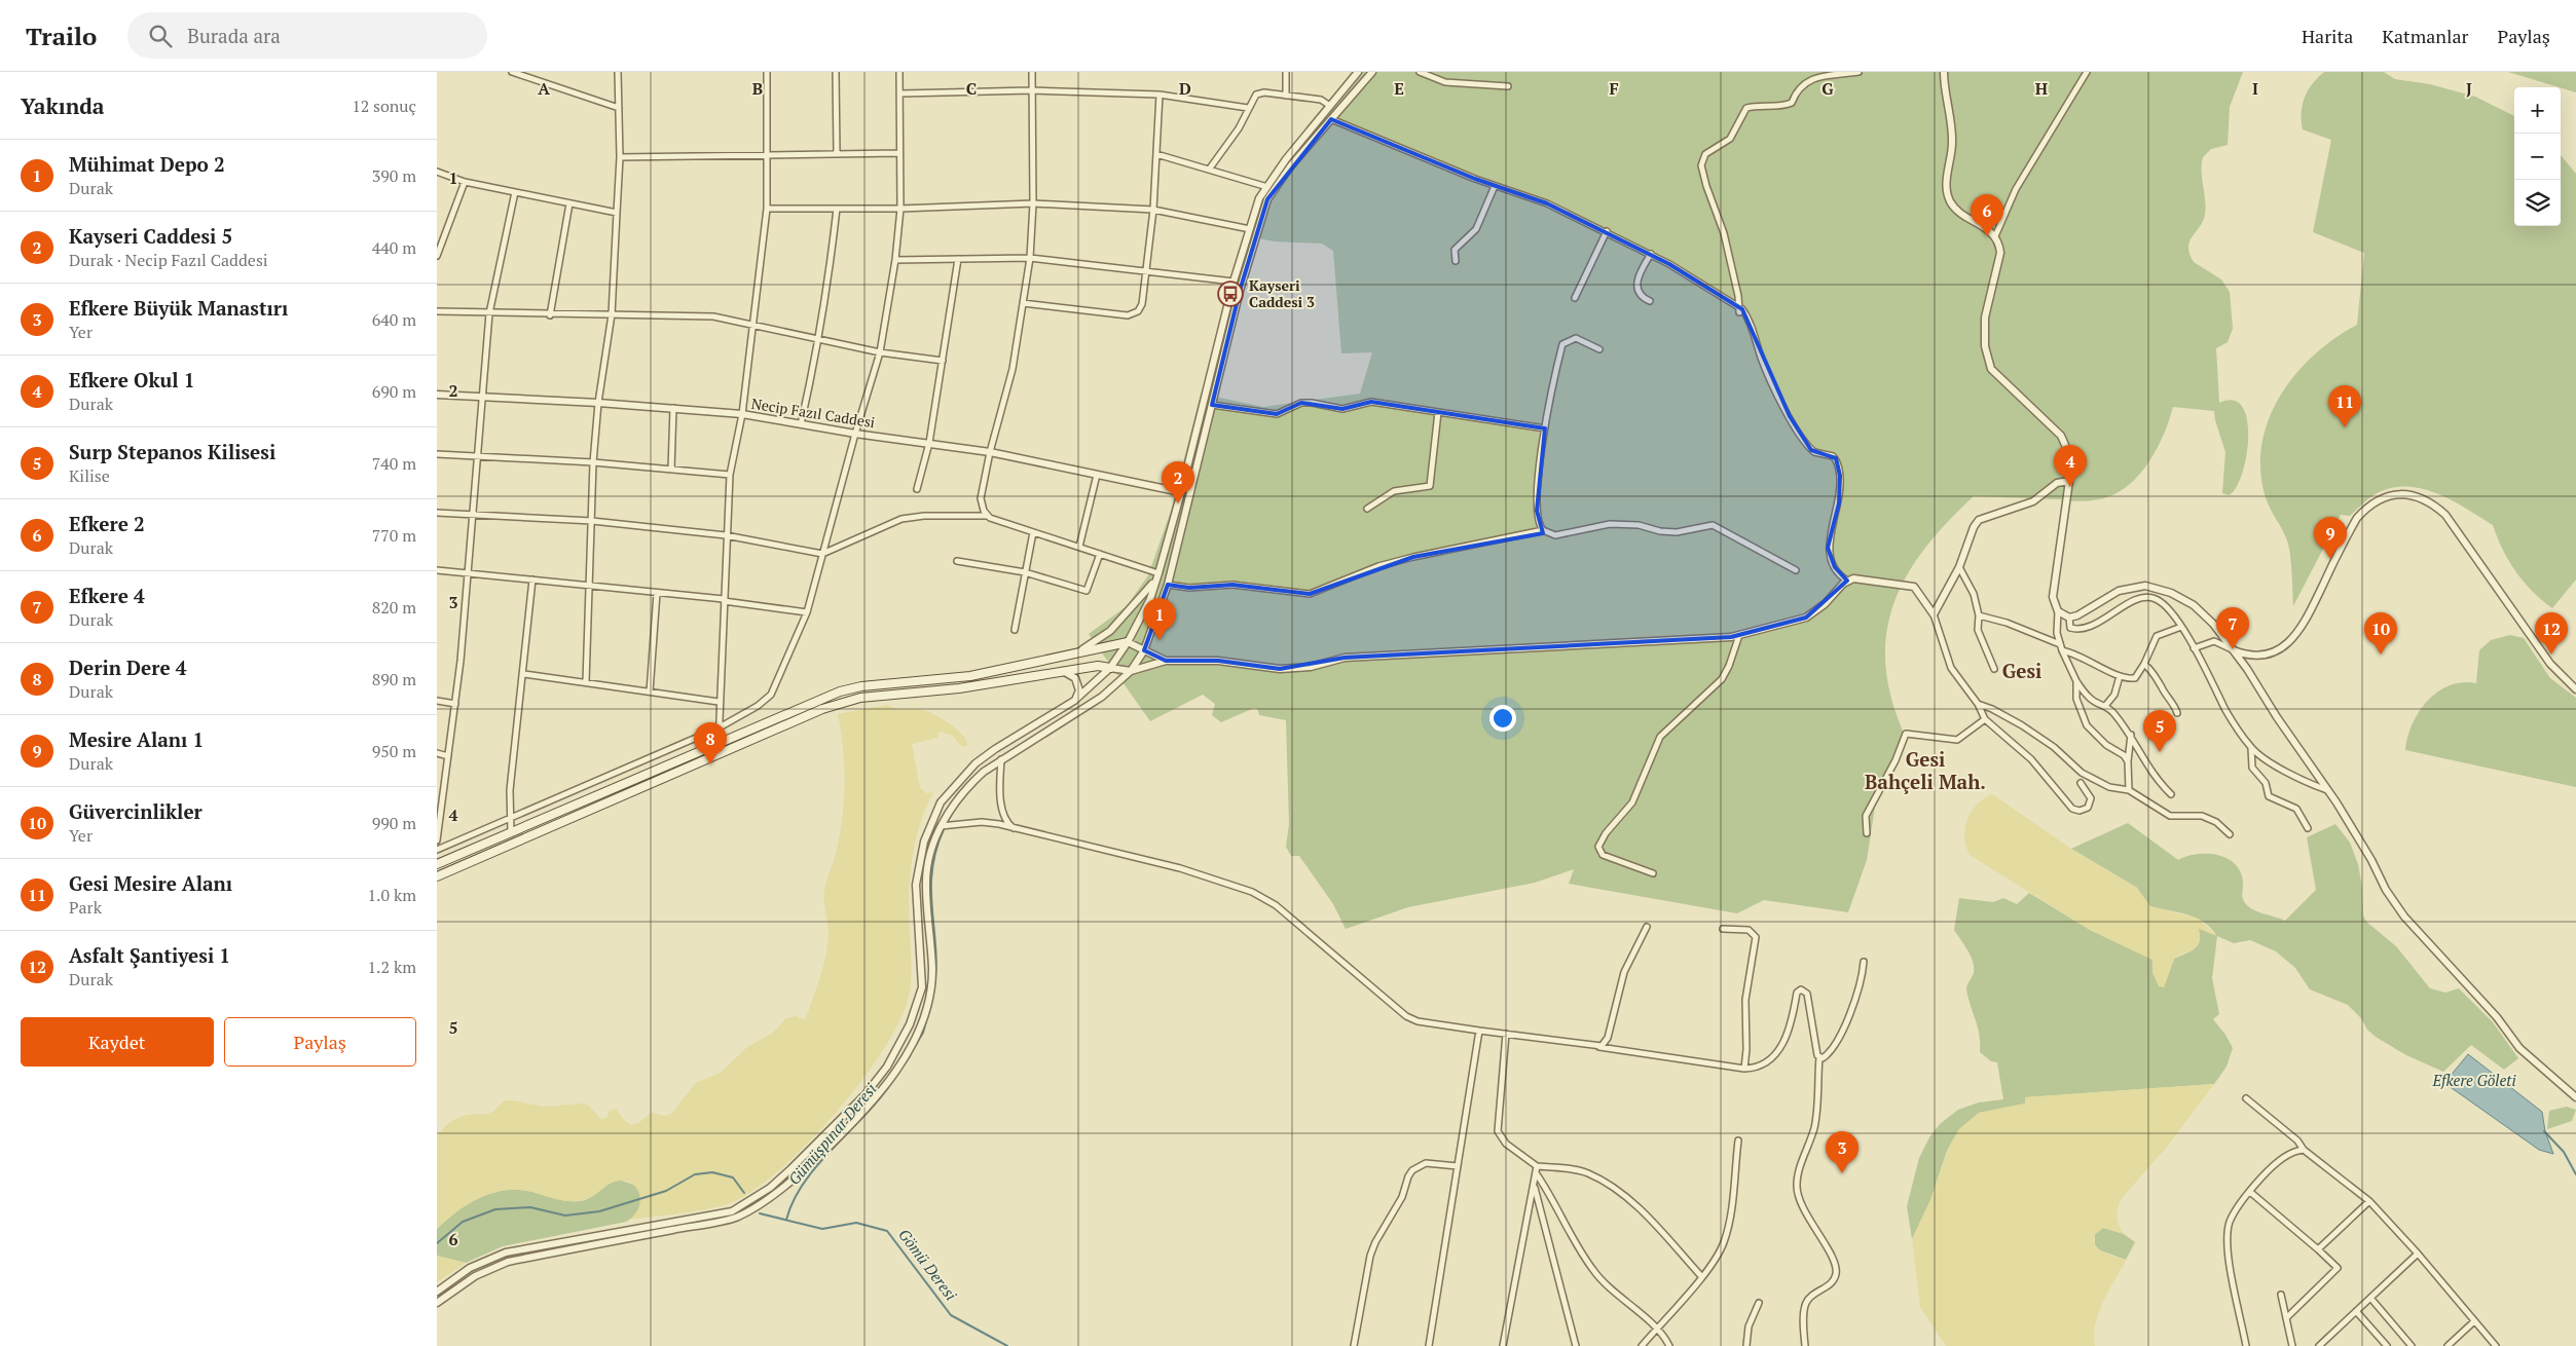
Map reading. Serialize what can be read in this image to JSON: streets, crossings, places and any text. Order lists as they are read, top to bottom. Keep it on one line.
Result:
{"streets":{"street":["Necip Fazıl Caddesi"]},"districts":["Gesi","Gesi Bahçeli Mah."],"water":["Efkere Göleti","Gümüşpınar Deresi","Gömü Deresi"],"places":{"bus stop":["Kayseri Caddesi 3"]},"page":{"header":"Trailo","search":"Burada ara","nav":["Harita","Katmanlar","Paylaş"],"heading":["Yakında","12 sonuç"],"map_buttons":["+","−"],"list":[{"mark":"1","name":"Mühimat Depo 2","note":"Durak","value":"390 m"},{"mark":"2","name":"Kayseri Caddesi 5","note":"Durak · Necip Fazıl Caddesi","value":"440 m"},{"mark":"3","name":"Efkere Büyük Manastırı","note":"Yer","value":"640 m"},{"mark":"4","name":"Efkere Okul 1","note":"Durak","value":"690 m"},{"mark":"5","name":"Surp Stepanos Kilisesi","note":"Kilise","value":"740 m"},{"mark":"6","name":"Efkere 2","note":"Durak","value":"770 m"},{"mark":"7","name":"Efkere 4","note":"Durak","value":"820 m"},{"mark":"8","name":"Derin Dere 4","note":"Durak","value":"890 m"},{"mark":"9","name":"Mesire Alanı 1","note":"Durak","value":"950 m"},{"mark":"10","name":"Güvercinlikler","note":"Yer","value":"990 m"},{"mark":"11","name":"Gesi Mesire Alanı","note":"Park","value":"1.0 km"},{"mark":"12","name":"Asfalt Şantiyesi 1","note":"Durak","value":"1.2 km"}],"pins":["6","11","4","2","9","1","7","10","12","5","8","3"],"buttons":["Kaydet","Paylaş"]},"grid":{"columns":["A","B","C","D","E","F","G","H","I","J"],"rows":["1","2","3","4","5","6"]}}
